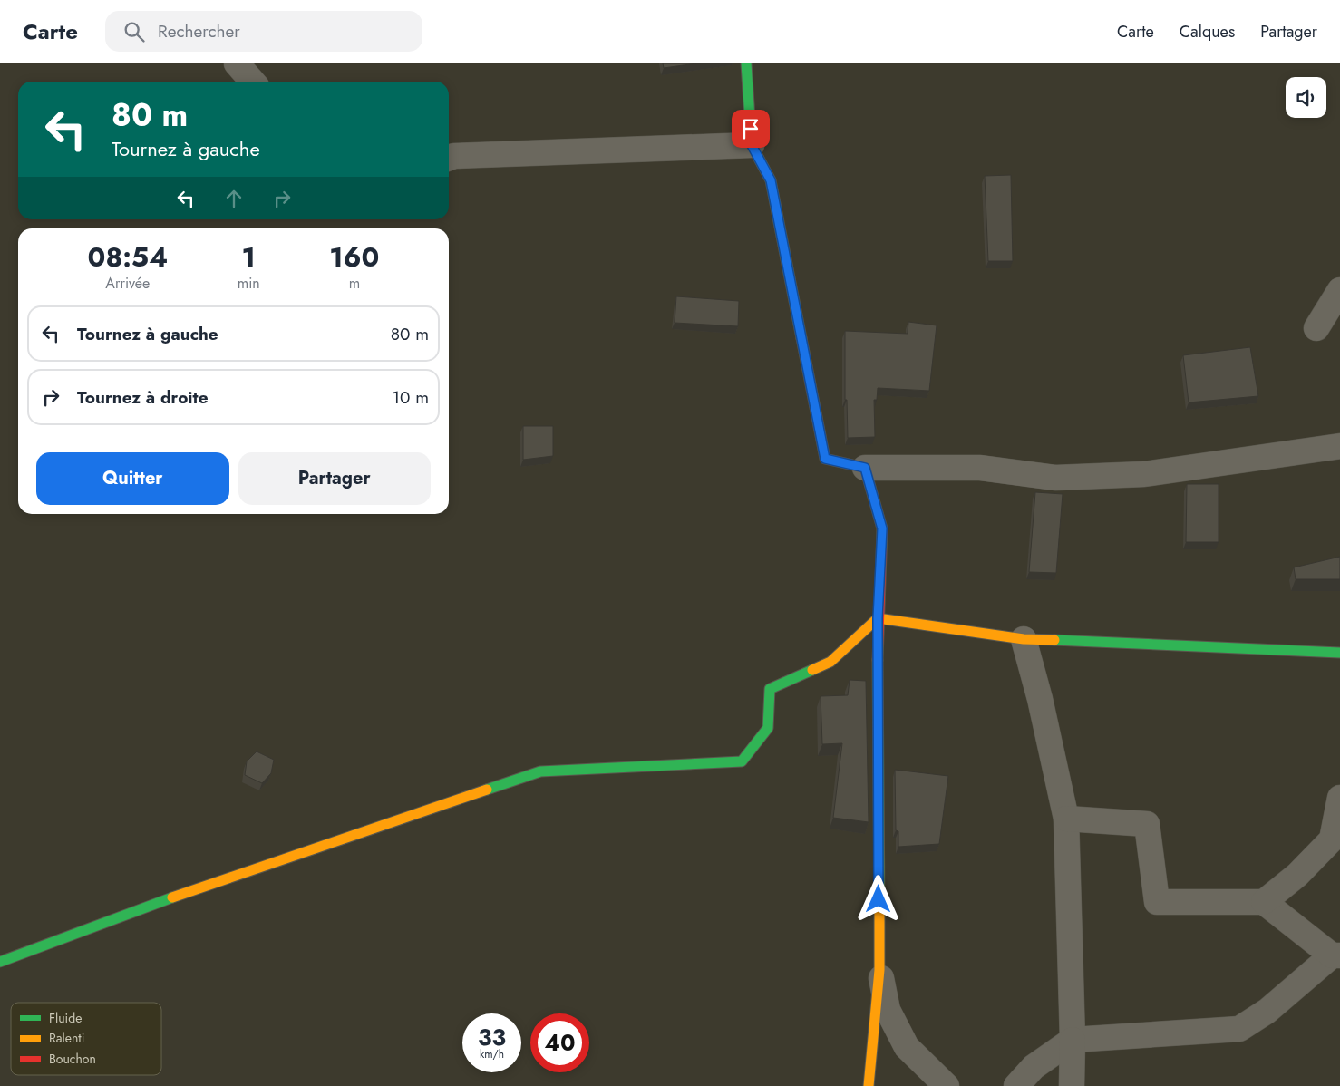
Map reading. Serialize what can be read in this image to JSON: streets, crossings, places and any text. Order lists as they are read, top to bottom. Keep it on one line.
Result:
{"legend":["Fluide","Ralenti","Bouchon"],"page":{"header":"Carte","search":"Rechercher","nav":["Carte","Calques","Partager"],"turn":["80 m","Tournez à gauche"],"eta":["08:54","Arrivée","1","min","160","m"],"list":[{"name":"Tournez à gauche","value":"80 m"},{"name":"Tournez à droite","value":"10 m"}],"buttons":["Quitter","Partager"],"speed":"33 km/h","limit":"40"}}
